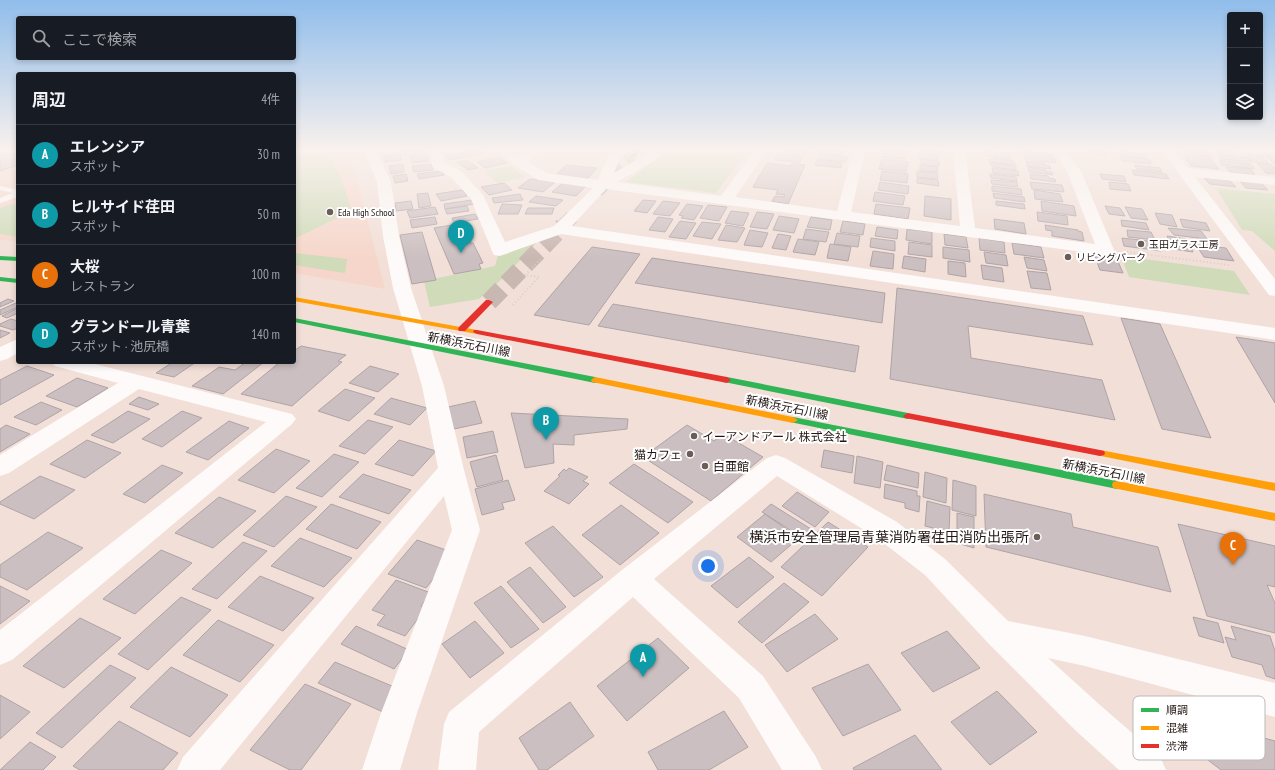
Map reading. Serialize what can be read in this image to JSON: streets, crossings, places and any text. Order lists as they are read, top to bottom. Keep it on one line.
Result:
{"streets":{"street":["新横浜元石川線"]},"places":["Eda High School","玉田ガラス工房","リビングパーク","イーアンドアール 株式会社","猫カフェ","白亜館","横浜市安全管理局青葉消防署荏田消防出張所"],"legend":["順調","混雑","渋滞"],"page":{"map_buttons":["+","−"],"search":"ここで検索","heading":["周辺","4件"],"list":[{"mark":"A","name":"エレンシア","note":"スポット","value":"30 m"},{"mark":"B","name":"ヒルサイド荏田","note":"スポット","value":"50 m"},{"mark":"C","name":"大桜","note":"レストラン","value":"100 m"},{"mark":"D","name":"グランドール青葉","note":"スポット · 池尻橋","value":"140 m"}],"pins":["D","B","C","A"]}}
